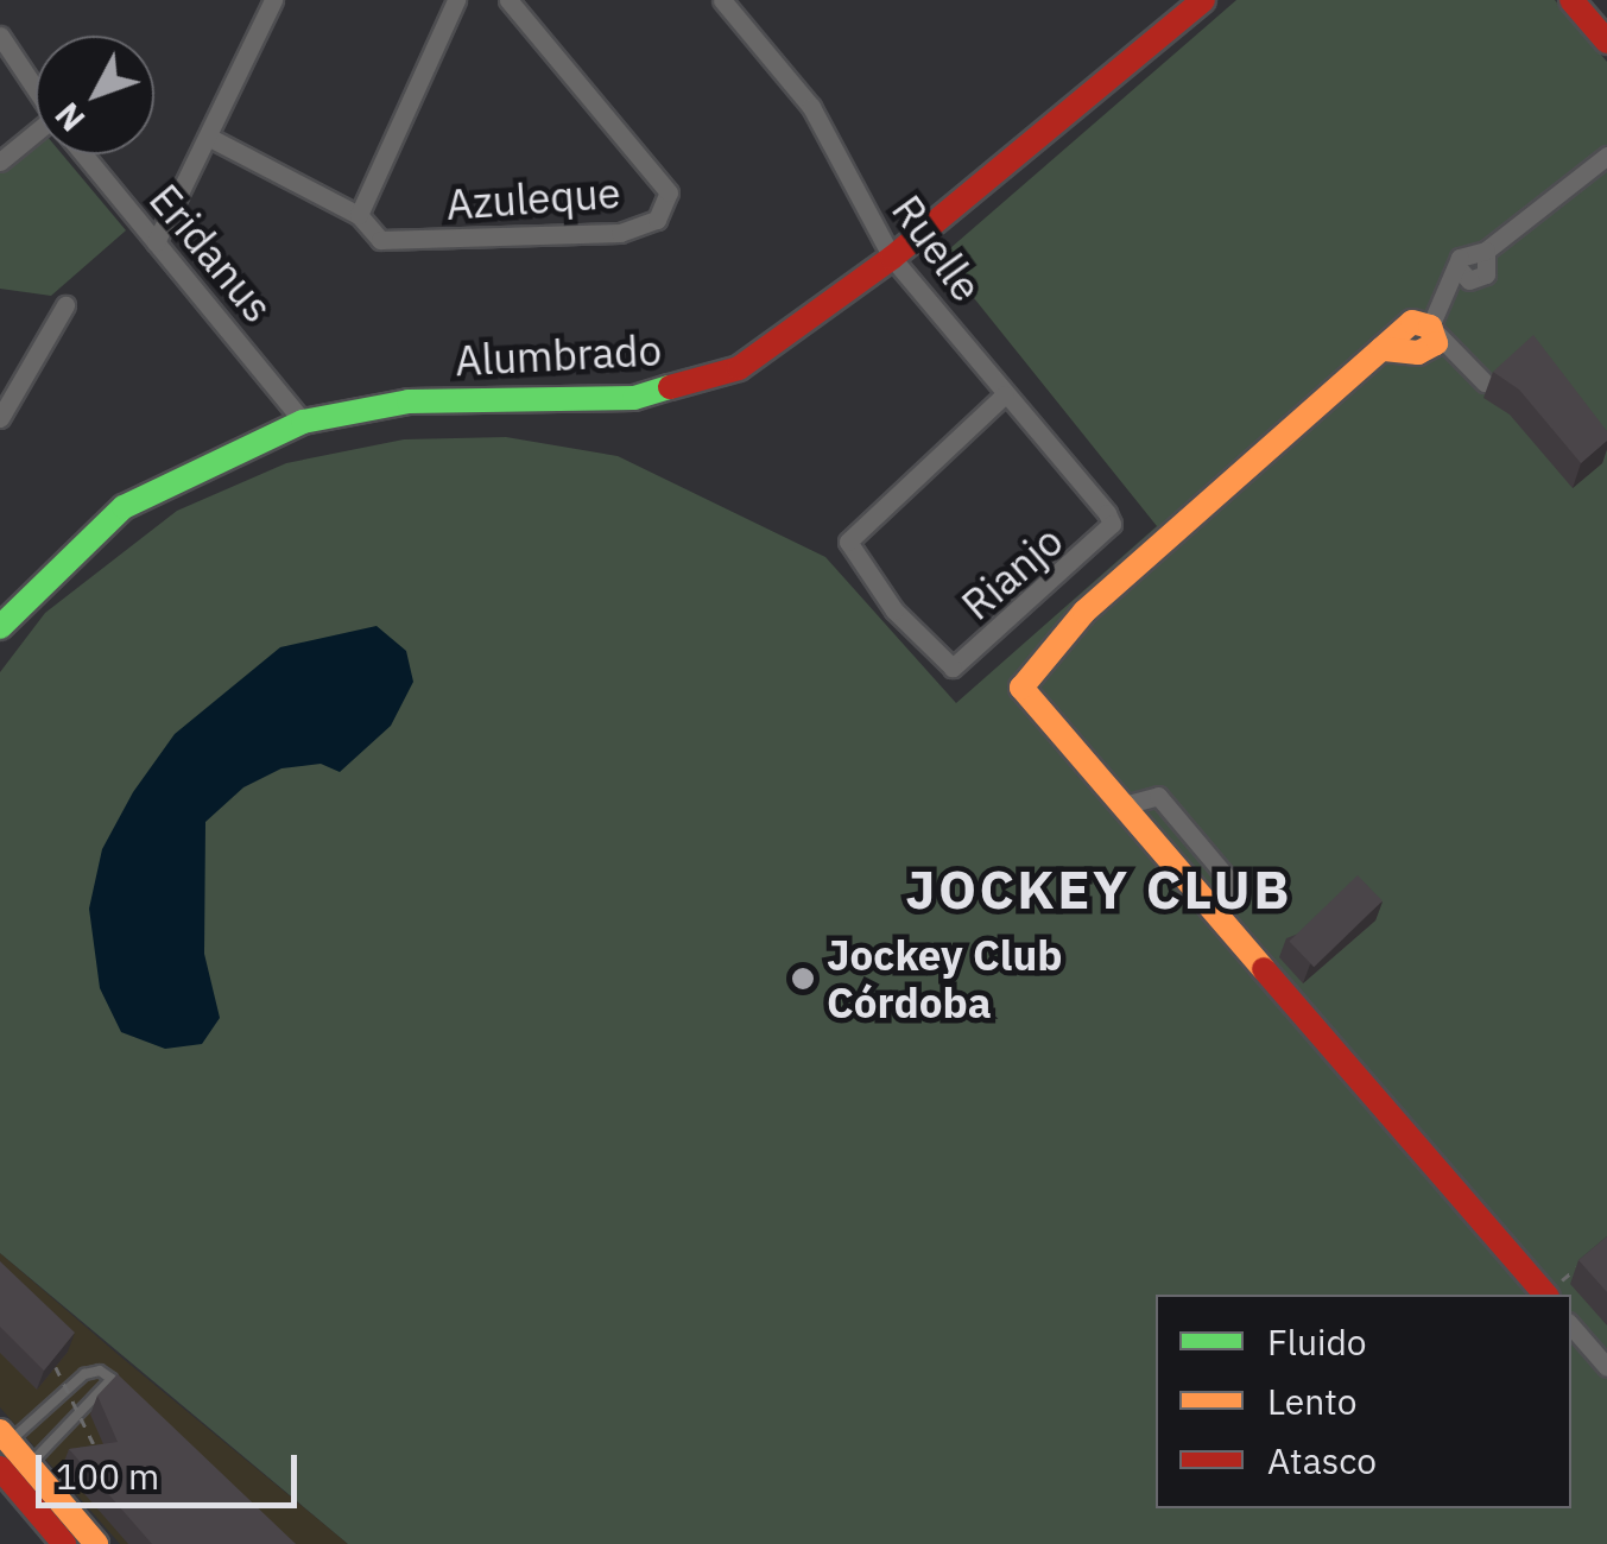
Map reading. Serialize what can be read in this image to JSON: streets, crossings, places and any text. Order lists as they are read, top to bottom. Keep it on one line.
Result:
{"streets":{"street":["Azuleque","Ruelle","Eridanus","Alumbrado","Rianjo"]},"crossings":[["Ruelle","Alumbrado"],["Ruelle","Rianjo"],["Eridanus","Alumbrado"]],"districts":["JOCKEY CLUB"],"places":["Jockey Club Córdoba"],"legend":["Fluido","Lento","Atasco"],"scale_bar":"100 m","north":"bottom left"}
